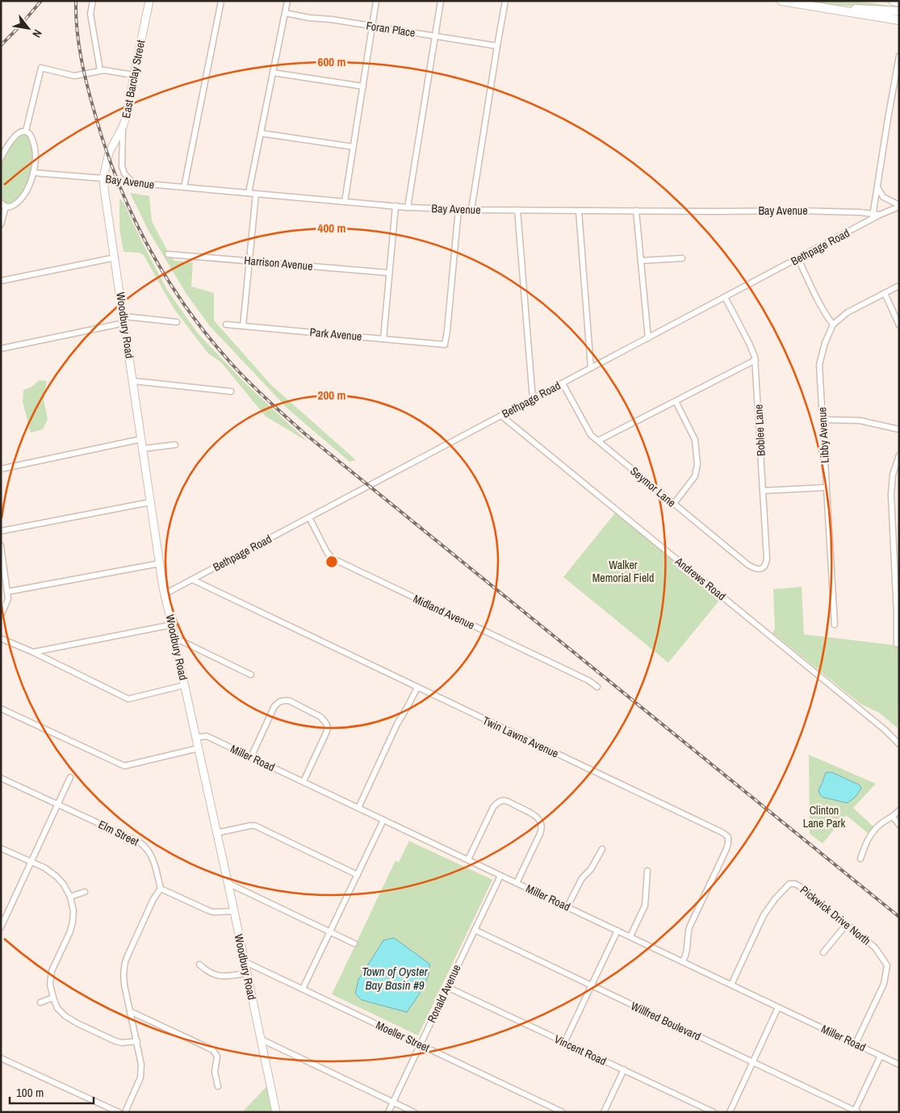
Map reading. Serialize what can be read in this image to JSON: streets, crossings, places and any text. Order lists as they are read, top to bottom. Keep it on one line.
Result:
{"streets":{"main road":["East Barclay Street","Woodbury Road"],"street":["Foran Place","Bay Avenue","Bethpage Road","Harrison Avenue","Park Avenue","Boblee Lane","Libby Avenue","Seymor Lane","Andrews Road","Midland Avenue","Twin Lawns Avenue","Miller Road","Elm Street","Pickwick Drive North","Ronald Avenue","Willfred Boulevard","Moeller Street","Vincent Road"]},"crossings":[["East Barclay Street","Bay Avenue"],["East Barclay Street","Woodbury Road"],["Bay Avenue","Bethpage Road"],["Bay Avenue","Woodbury Road"],["Bay Avenue","Park Avenue"],["Bethpage Road","Woodbury Road"],["Bethpage Road","Boblee Lane"],["Bethpage Road","Seymor Lane"],["Bethpage Road","Andrews Road"],["Bethpage Road","Midland Avenue"],["Bethpage Road","Twin Lawns Avenue"],["Woodbury Road","Miller Road"],["Woodbury Road","Moeller Street"],["Boblee Lane","Seymor Lane"],["Twin Lawns Avenue","Miller Road"],["Miller Road","Pickwick Drive North"],["Miller Road","Ronald Avenue"],["Ronald Avenue","Willfred Boulevard"],["Ronald Avenue","Moeller Street"],["Ronald Avenue","Vincent Road"]],"water":["Town of Oyster Bay Basin #9"],"parks":["Walker Memorial Field","Clinton Lane Park"],"scale_bar":"100 m","north":"bottom right","rings":["600 m","400 m","200 m"]}
